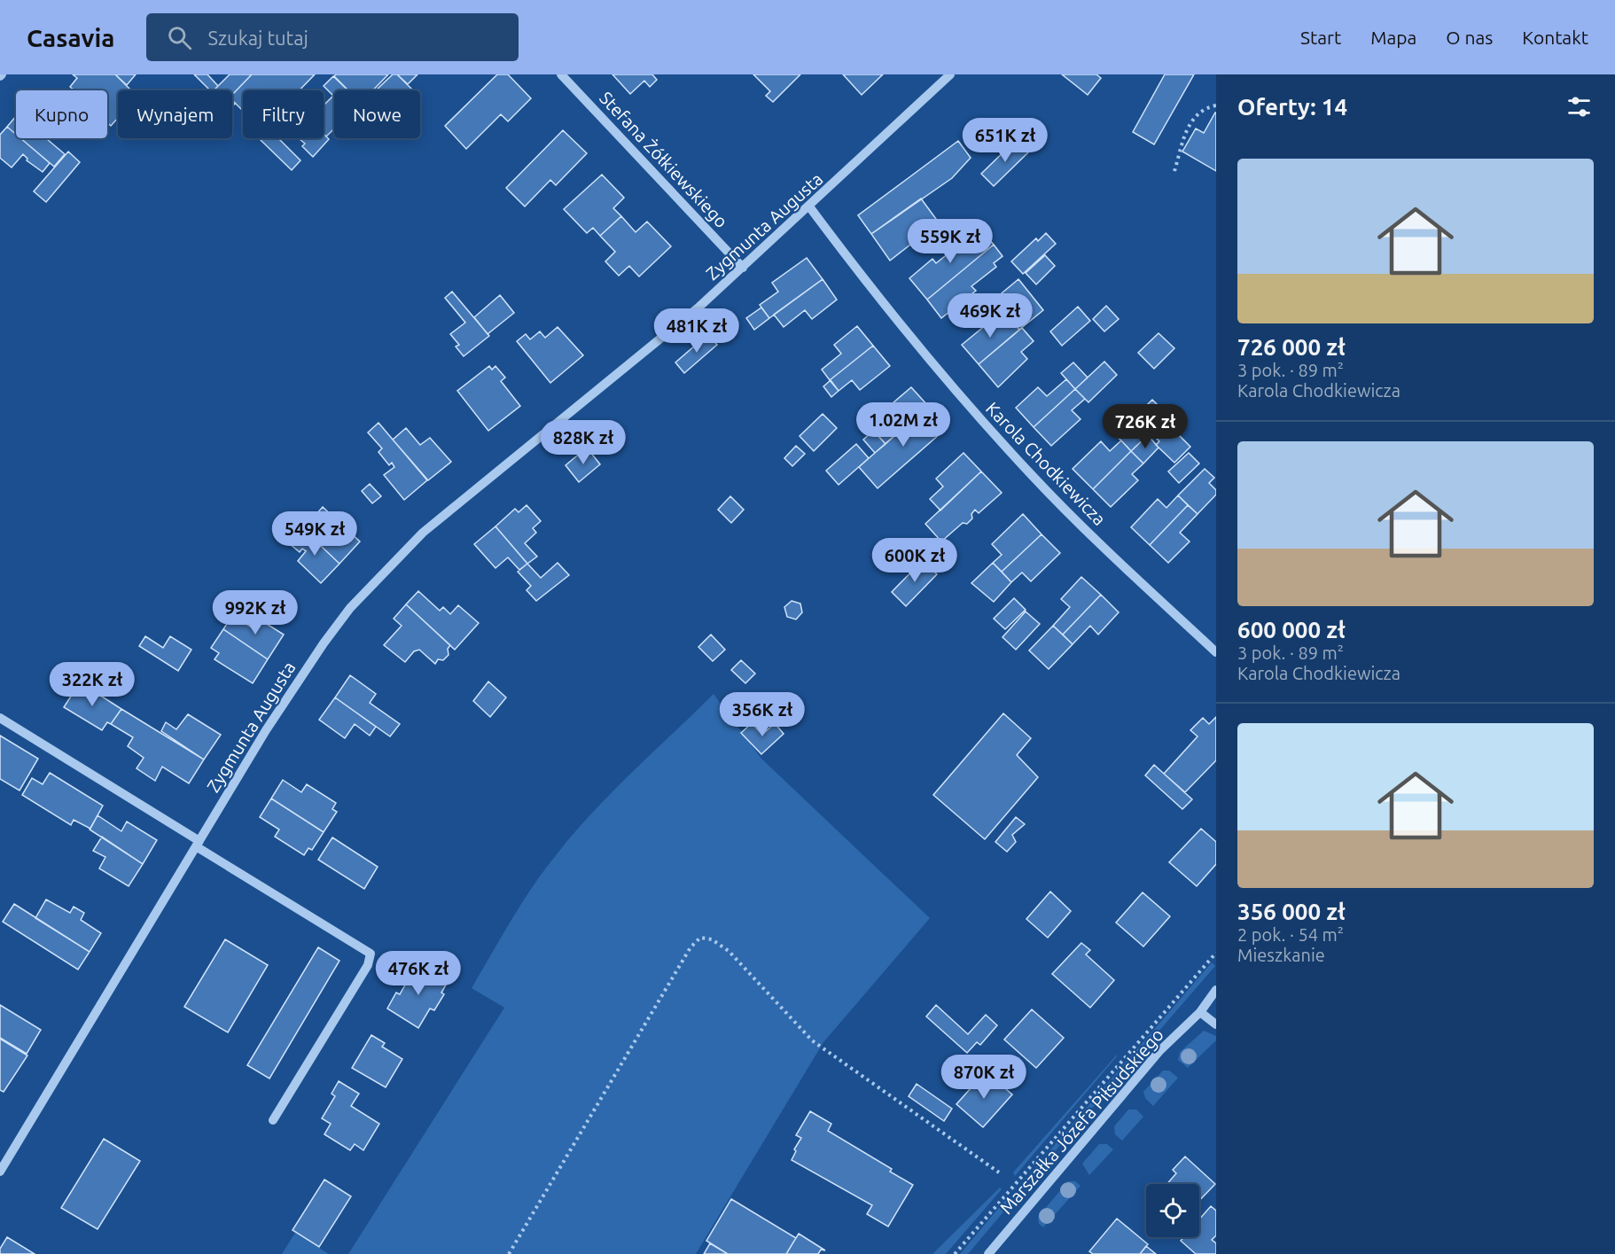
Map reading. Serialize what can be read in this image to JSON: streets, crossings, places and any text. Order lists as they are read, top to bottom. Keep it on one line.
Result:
{"streets":{"street":["Stefana Żółkiewskiego","Zygmunta Augusta","Karola Chodkiewicza","Marszałka Józefa Piłsudskiego"]},"crossings":[["Stefana Żółkiewskiego","Zygmunta Augusta"],["Zygmunta Augusta","Karola Chodkiewicza"]],"page":{"header":"Casavia","search":"Szukaj tutaj","nav":["Start","Mapa","O nas","Kontakt"],"heading":"Oferty: 14","chip":["Kupno","Wynajem","Filtry","Nowe"],"price":["651K zł","559K zł","469K zł","481K zł","1.02M zł","726K zł","828K zł","549K zł","600K zł","992K zł","322K zł","356K zł","476K zł","870K zł"],"list":[{"name":"726 000 zł","note":"3 pok. · 89 m² · Karola Chodkiewicza"},{"name":"600 000 zł","note":"3 pok. · 89 m² · Karola Chodkiewicza"},{"name":"356 000 zł","note":"2 pok. · 54 m² · Mieszkanie"}]}}
